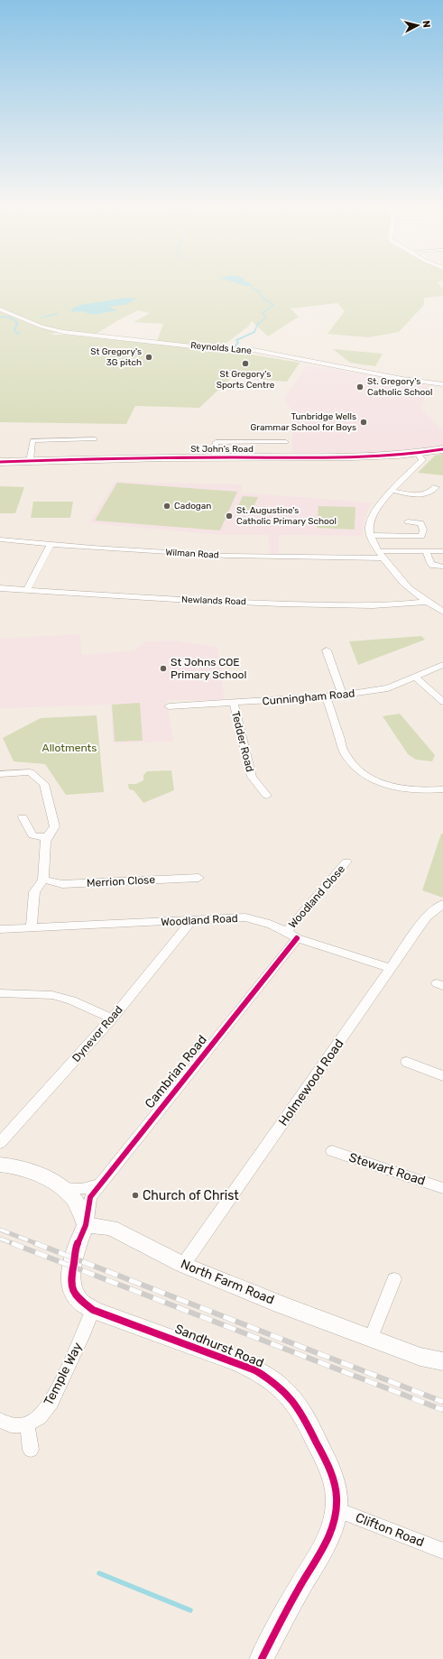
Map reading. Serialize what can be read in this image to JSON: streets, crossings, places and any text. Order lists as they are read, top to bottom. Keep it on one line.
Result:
{"streets":{"highway":["St John's Road"],"street":["Reynolds Lane","Wilman Road","Newlands Road","Cunningham Road","Tedder Road","Merrion Close","Woodland Close","Woodland Road","Dynevor Road","Cambrian Road","Holmewood Road","Stewart Road","North Farm Road","Sandhurst Road","Temple Way","Clifton Road"]},"crossings":[["Cunningham Road","Tedder Road"],["Woodland Close","Woodland Road"],["Woodland Close","Cambrian Road"],["Woodland Road","Dynevor Road"],["Woodland Road","Cambrian Road"],["Woodland Road","Holmewood Road"],["Cambrian Road","North Farm Road"],["Cambrian Road","Sandhurst Road"],["Holmewood Road","North Farm Road"],["North Farm Road","Sandhurst Road"],["Sandhurst Road","Temple Way"],["Sandhurst Road","Clifton Road"]],"parks":["Allotments"],"places":["St Gregory's 3G pitch","St Gregory's Sports Centre","St. Gregory's Catholic School","Tunbridge Wells Grammar School for Boys","Cadogan","St. Augustine's Catholic Primary School","St Johns COE Primary School","Church of Christ"],"north":"right"}
